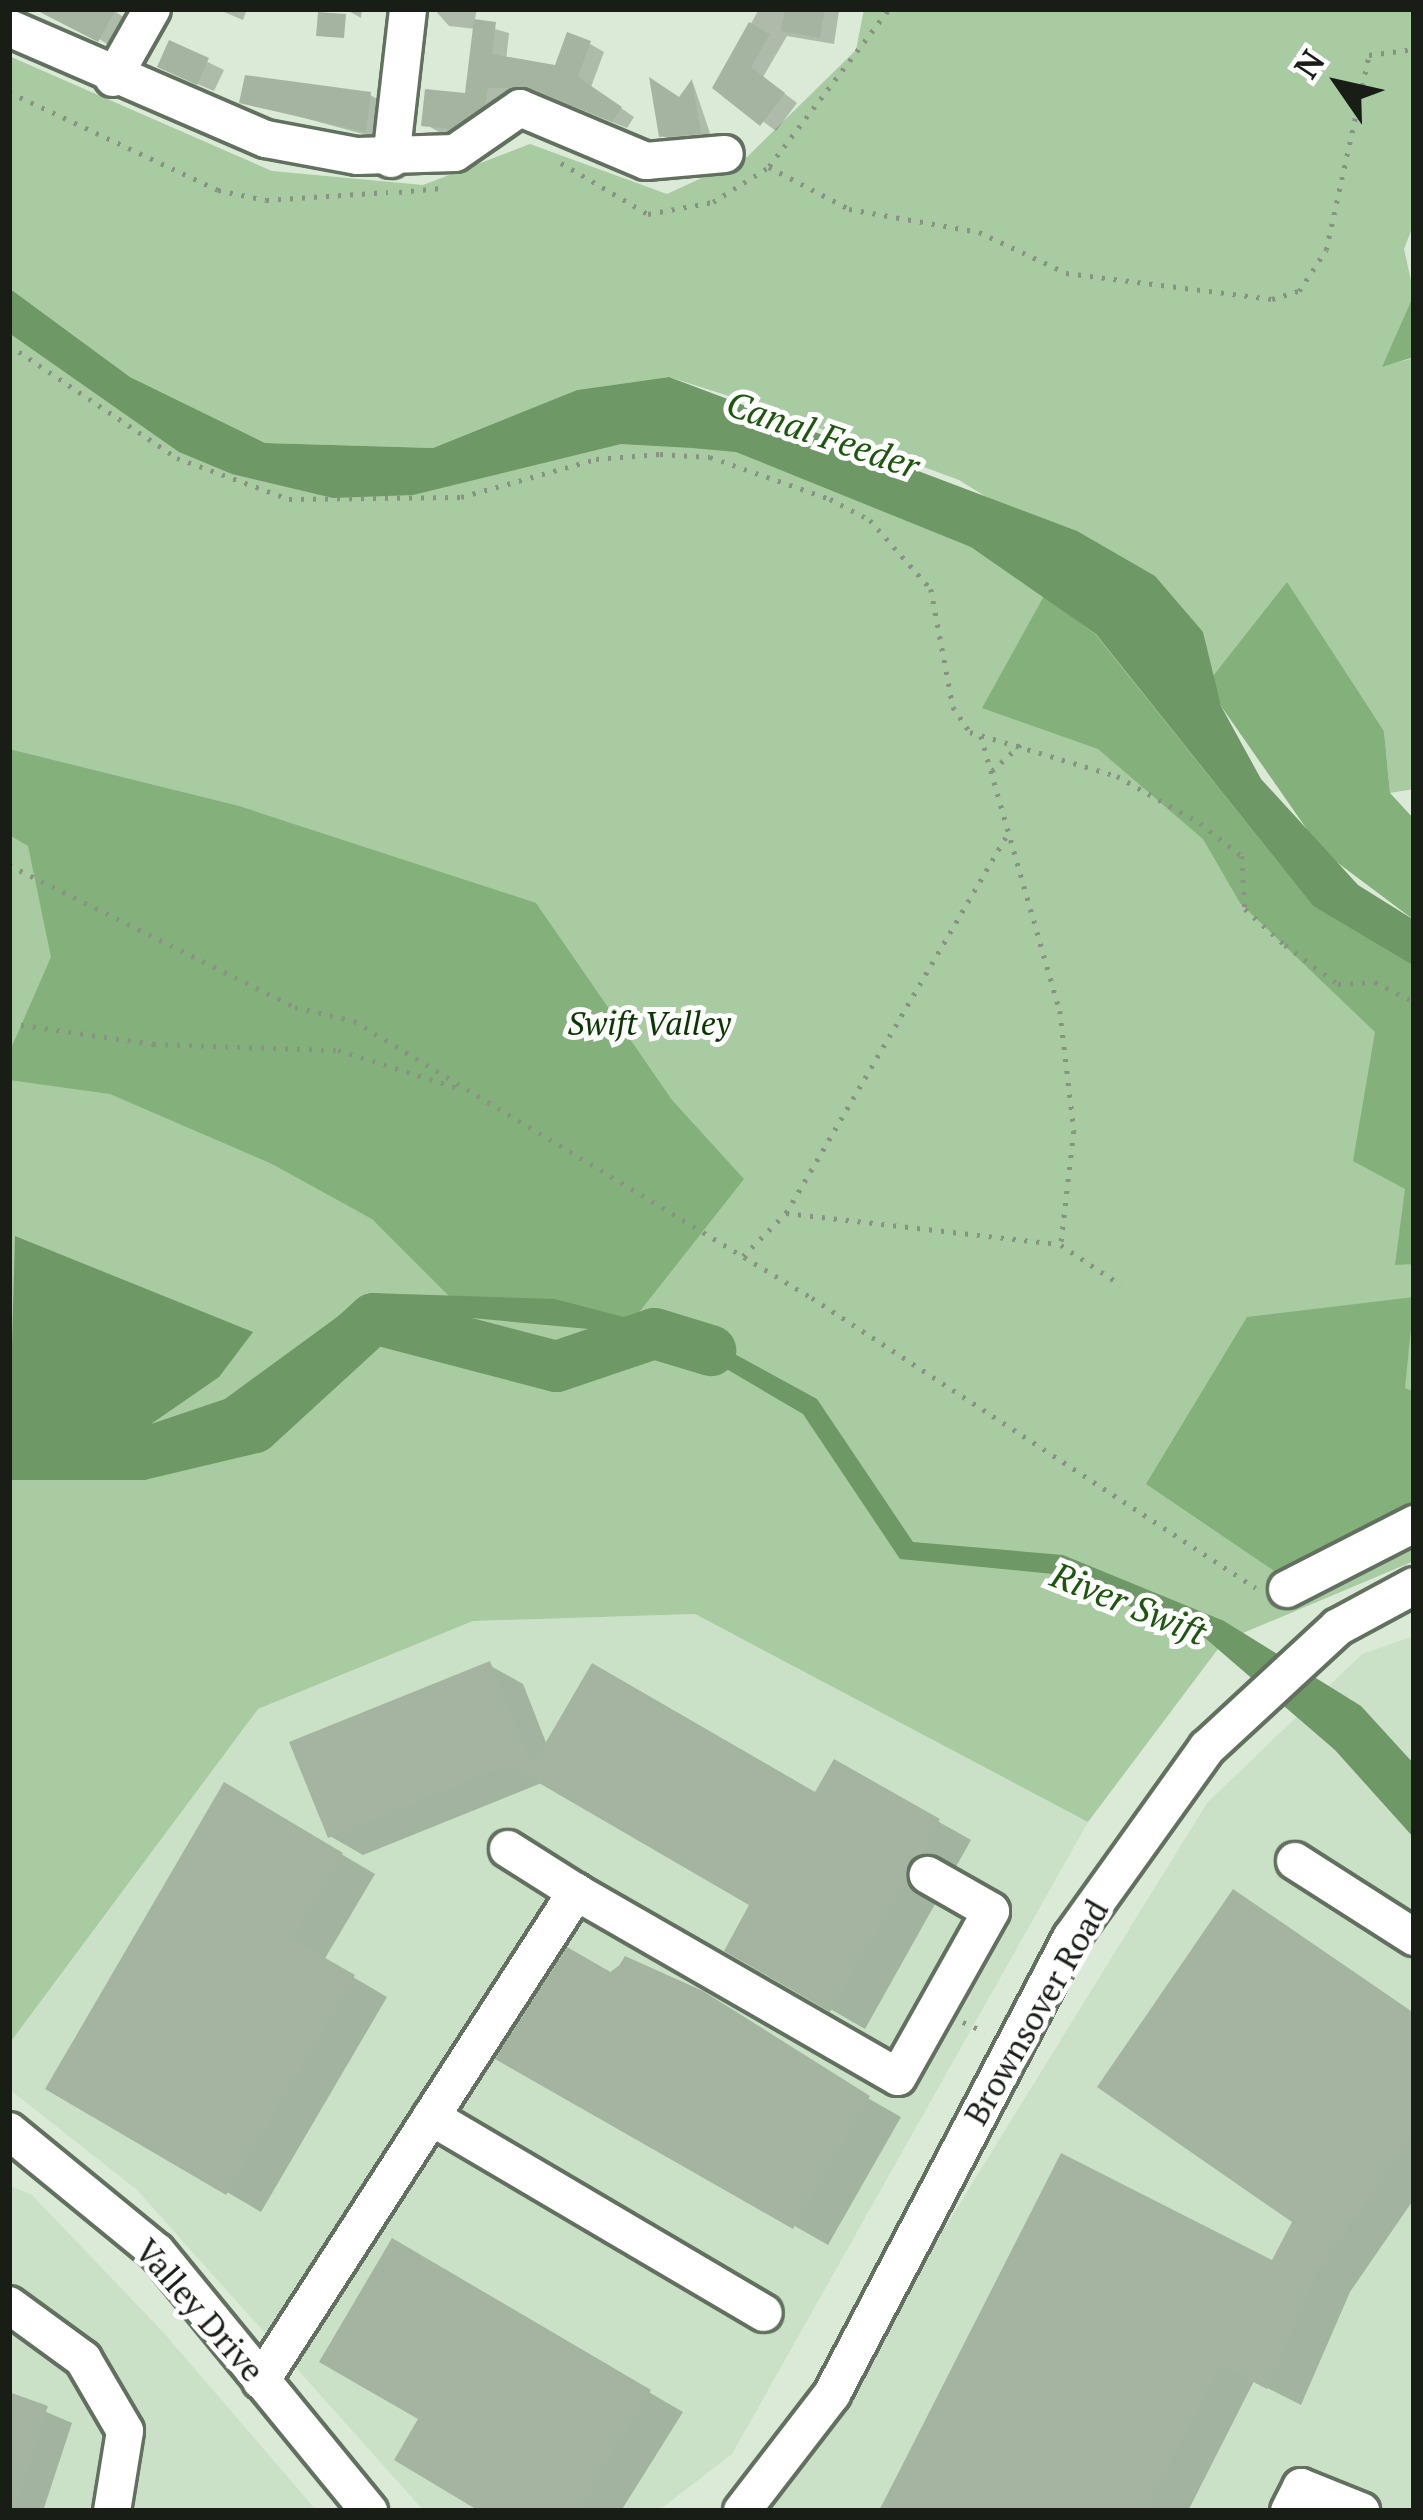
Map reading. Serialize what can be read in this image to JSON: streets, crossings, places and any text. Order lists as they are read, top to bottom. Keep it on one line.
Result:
{"streets":{"street":["Brownsover Road","Valley Drive"]},"water":["Canal Feeder","River Swift"],"parks":["Swift Valley"],"north":"top left"}
